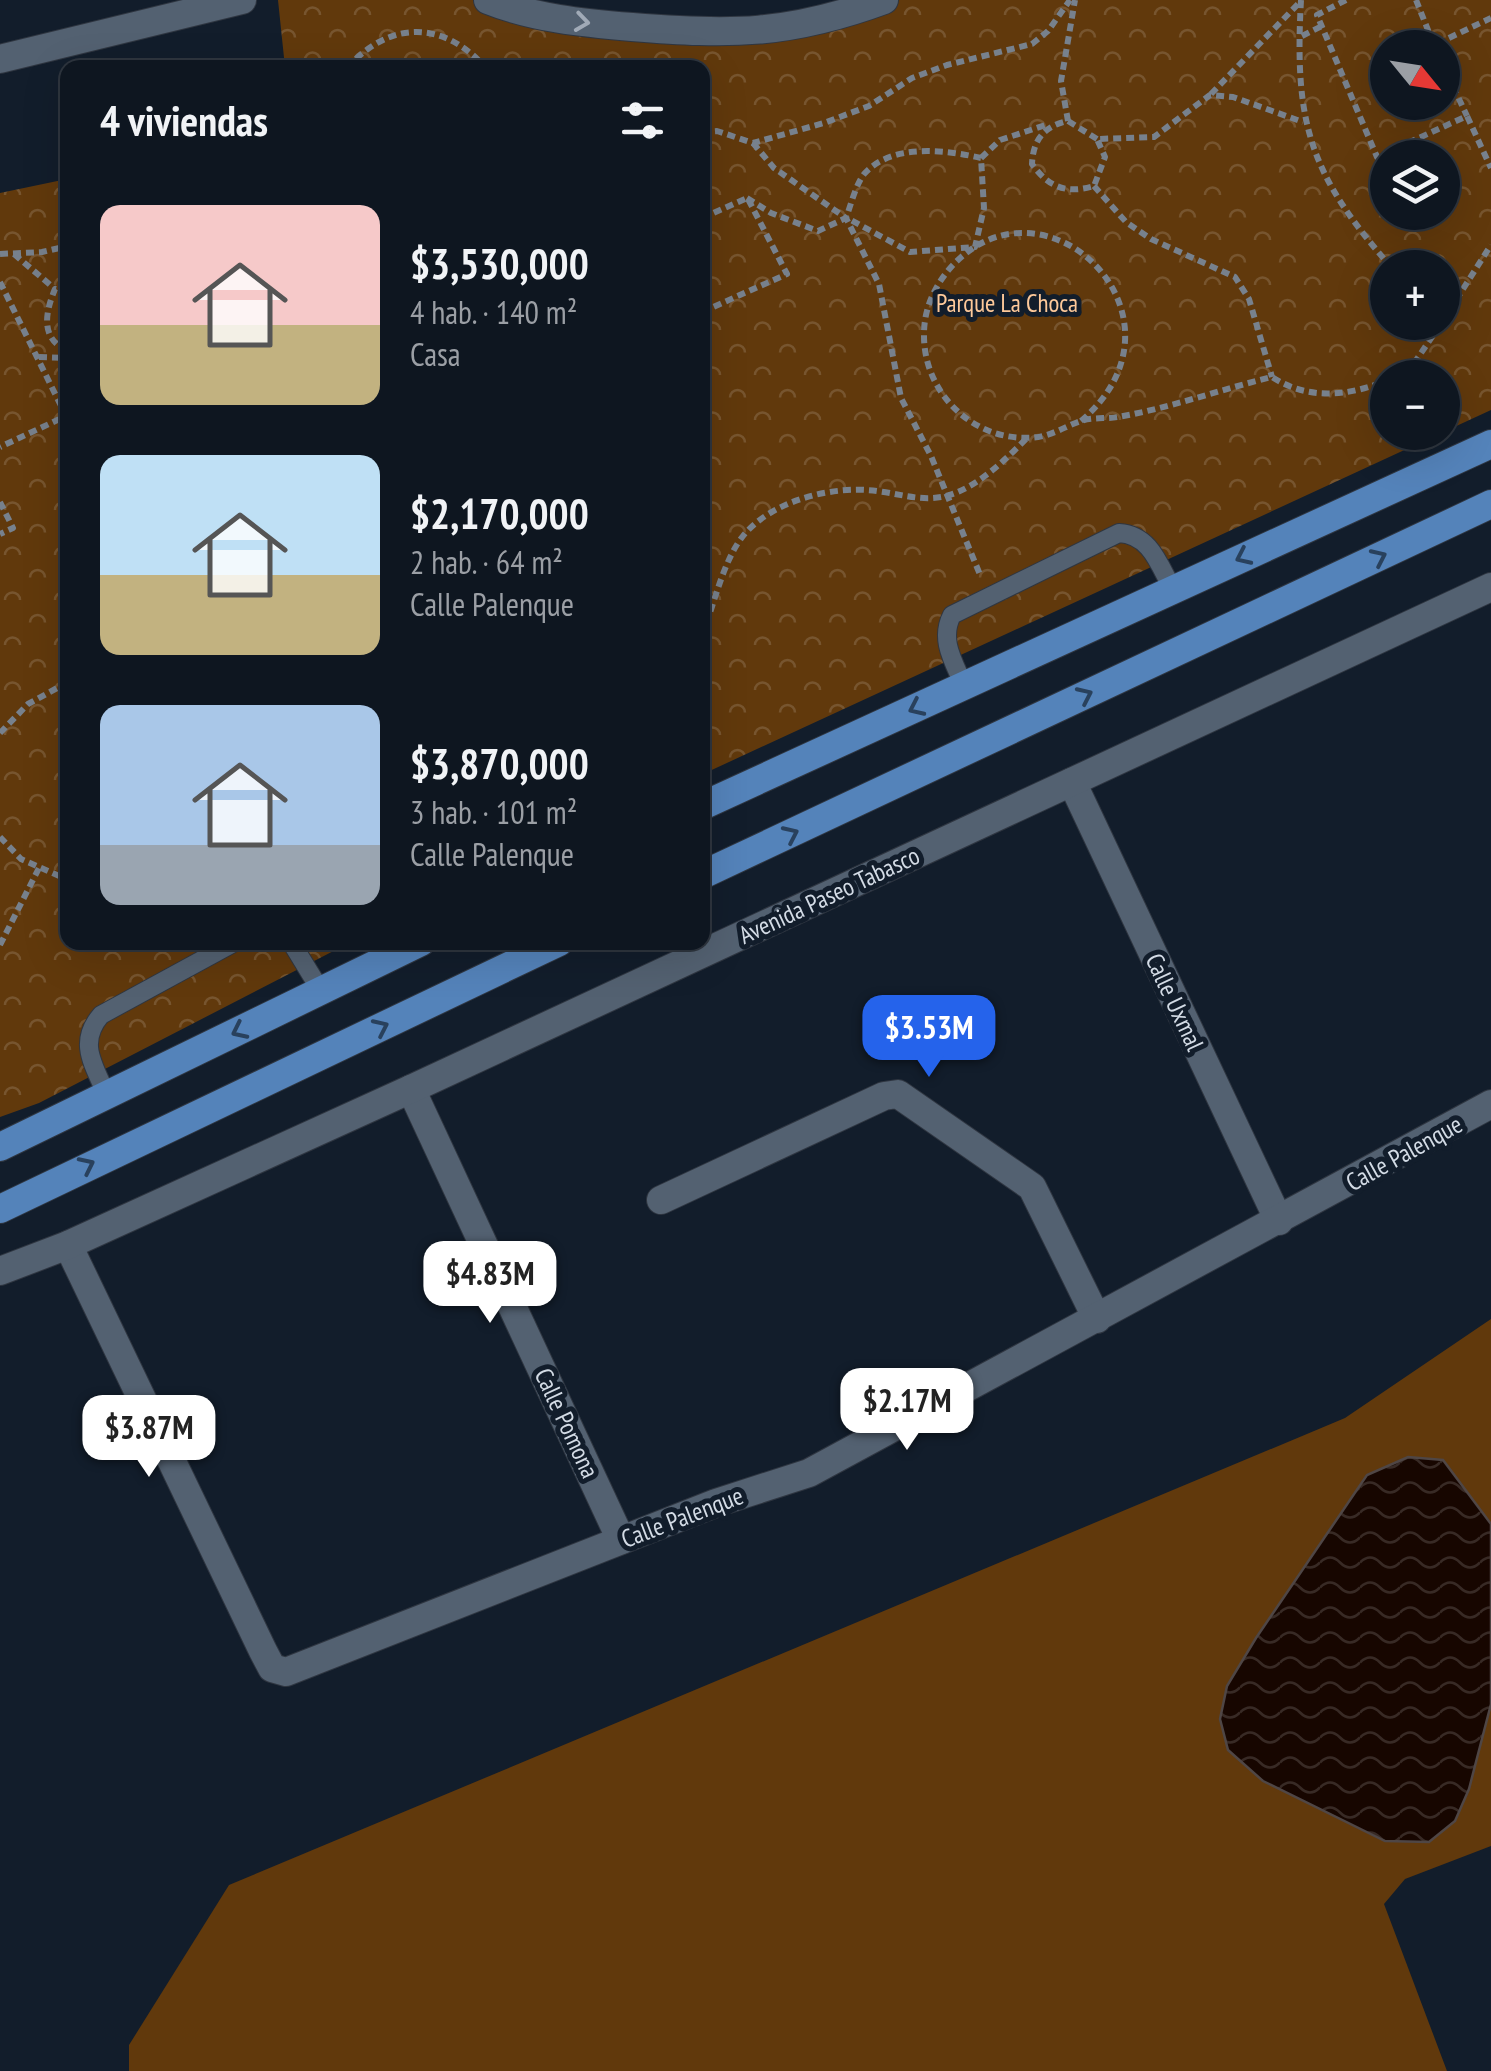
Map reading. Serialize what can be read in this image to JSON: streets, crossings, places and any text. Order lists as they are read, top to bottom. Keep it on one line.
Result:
{"streets":{"street":["Avenida Paseo Tabasco","Calle Uxmal","Calle Palenque","Calle Pomona"]},"crossings":[["Avenida Paseo Tabasco","Calle Uxmal"],["Avenida Paseo Tabasco","Calle Palenque"],["Avenida Paseo Tabasco","Calle Pomona"],["Calle Uxmal","Calle Palenque"],["Calle Palenque","Calle Pomona"]],"parks":["Parque La Choca"],"north":"bottom right","page":{"map_buttons":["+","−"],"heading":"4 viviendas","list":[{"name":"$3,530,000","note":"4 hab. · 140 m² · Casa"},{"name":"$2,170,000","note":"2 hab. · 64 m² · Calle Palenque"},{"name":"$3,870,000","note":"3 hab. · 101 m² · Calle Palenque"}],"price":["$3.53M","$4.83M","$2.17M","$3.87M"]}}
